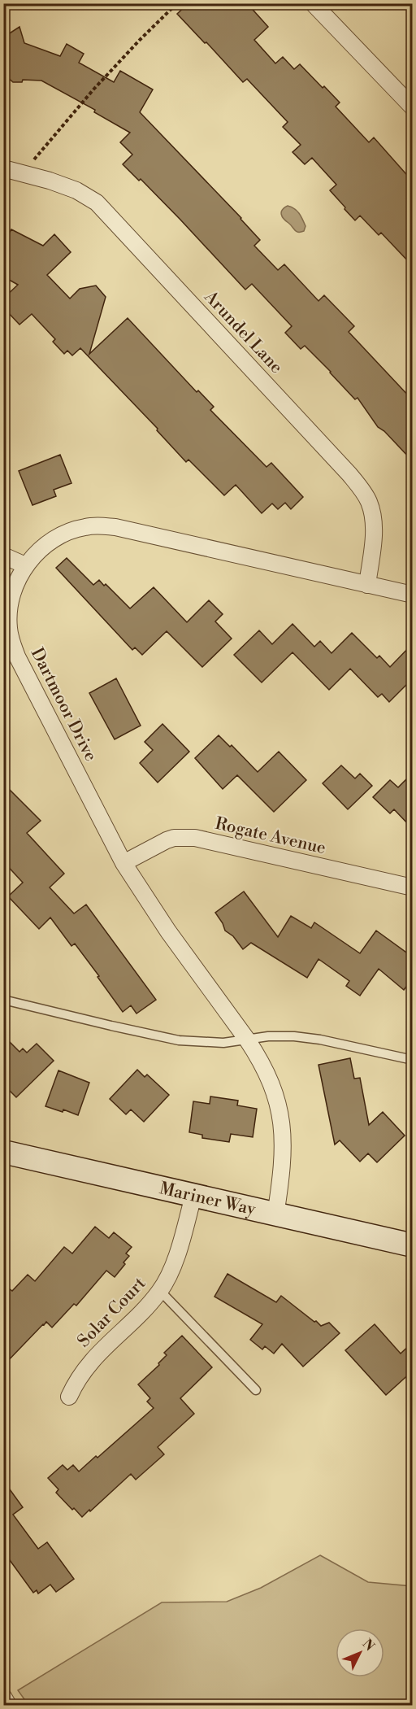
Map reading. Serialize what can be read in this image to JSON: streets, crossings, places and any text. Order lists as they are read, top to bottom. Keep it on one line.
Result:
{"streets":{"main road":["Mariner Way"],"street":["Arundel Lane","Dartmoor Drive","Rogate Avenue","Solar Court"]},"crossings":[["Arundel Lane","Dartmoor Drive"],["Dartmoor Drive","Rogate Avenue"],["Dartmoor Drive","Mariner Way"],["Mariner Way","Solar Court"]],"north":"top right"}
